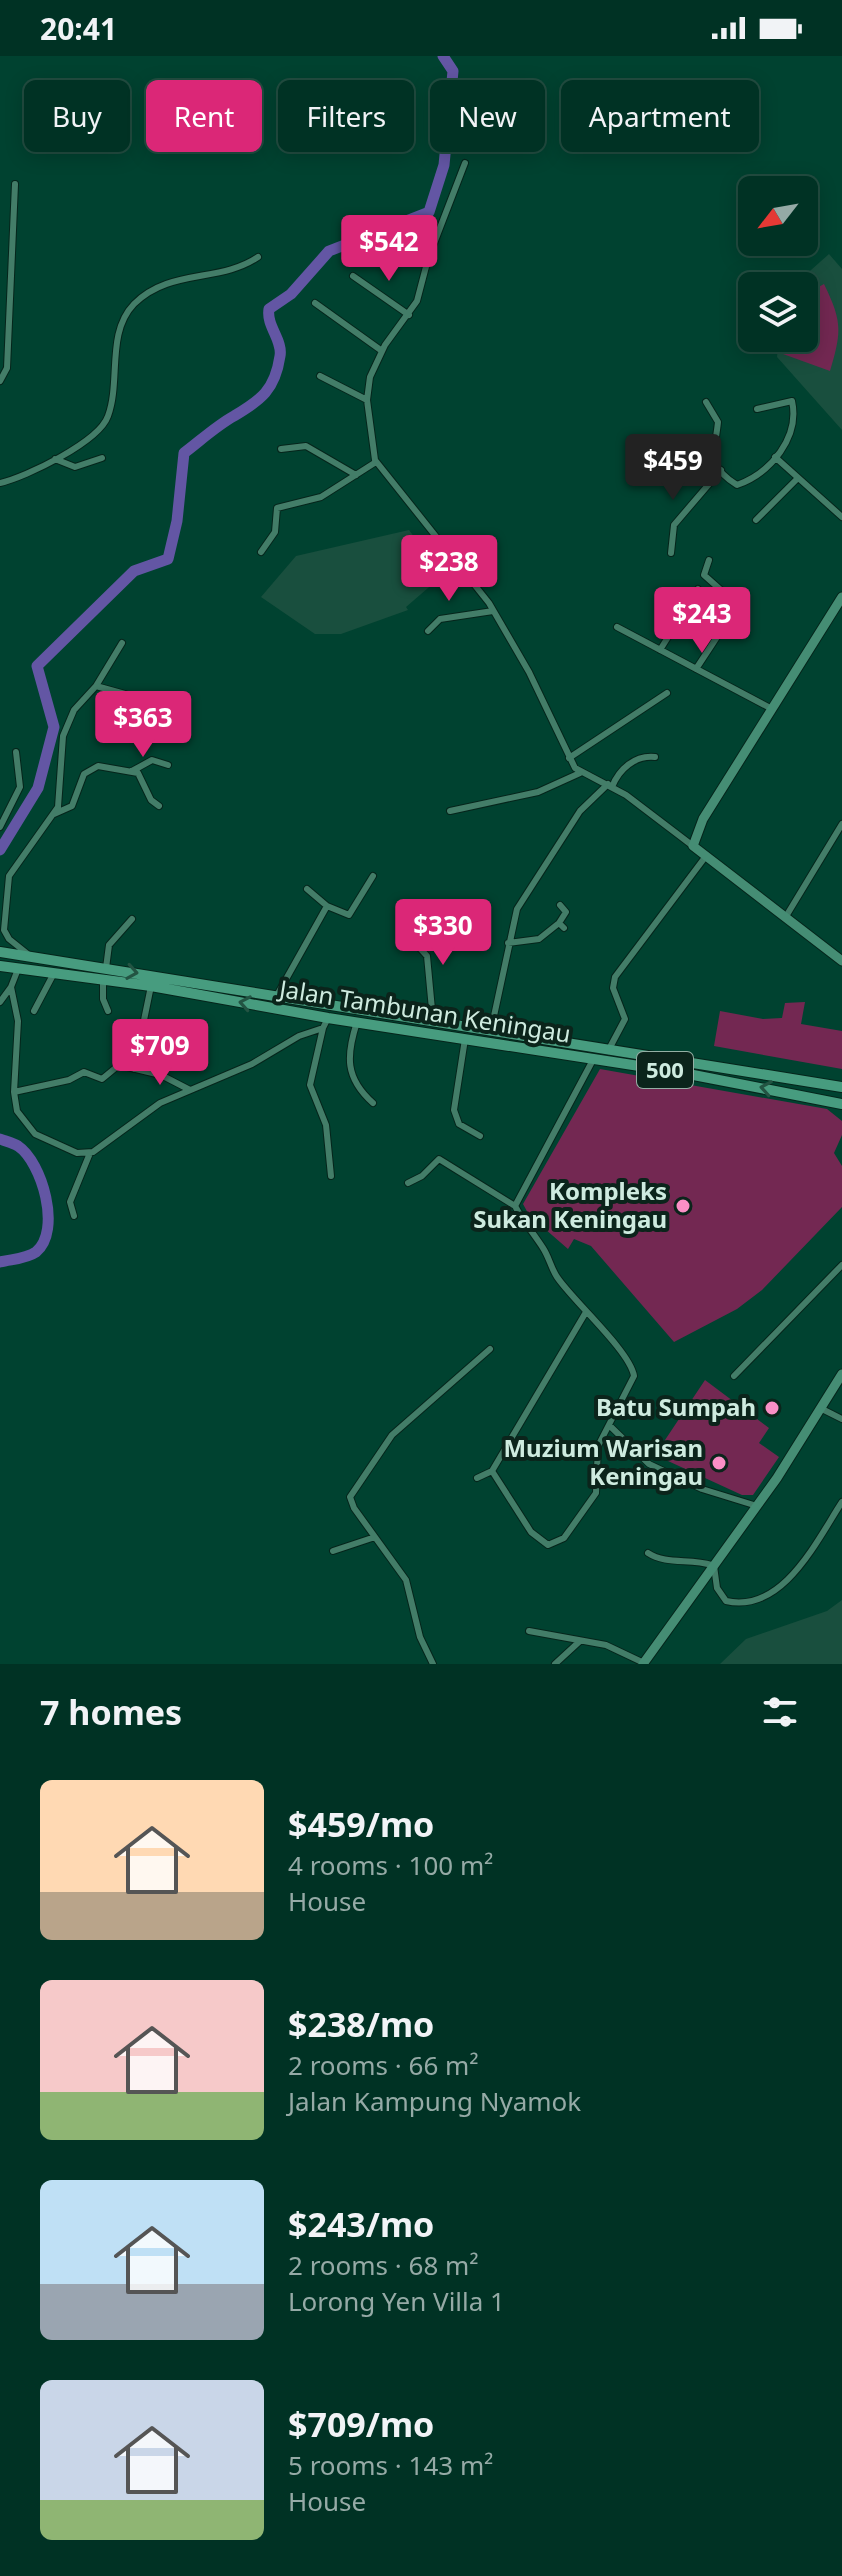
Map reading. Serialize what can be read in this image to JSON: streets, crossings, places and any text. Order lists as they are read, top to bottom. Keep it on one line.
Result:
{"streets":{"main road":["Jalan Tambunan Keningau","500"]},"places":["Kompleks Sukan Keningau","Batu Sumpah","Muzium Warisan Keningau"],"north":"bottom left","page":{"status":"20:41","chip":["Buy","Rent","Filters","New","Apartment"],"price":["$542","$459","$238","$243","$363","$330","$709"],"heading":"7 homes","list":[{"name":"$459/mo","note":"4 rooms · 100 m² · House"},{"name":"$238/mo","note":"2 rooms · 66 m² · Jalan Kampung Nyamok"},{"name":"$243/mo","note":"2 rooms · 68 m² · Lorong Yen Villa 1"},{"name":"$709/mo","note":"5 rooms · 143 m² · House"}]}}
